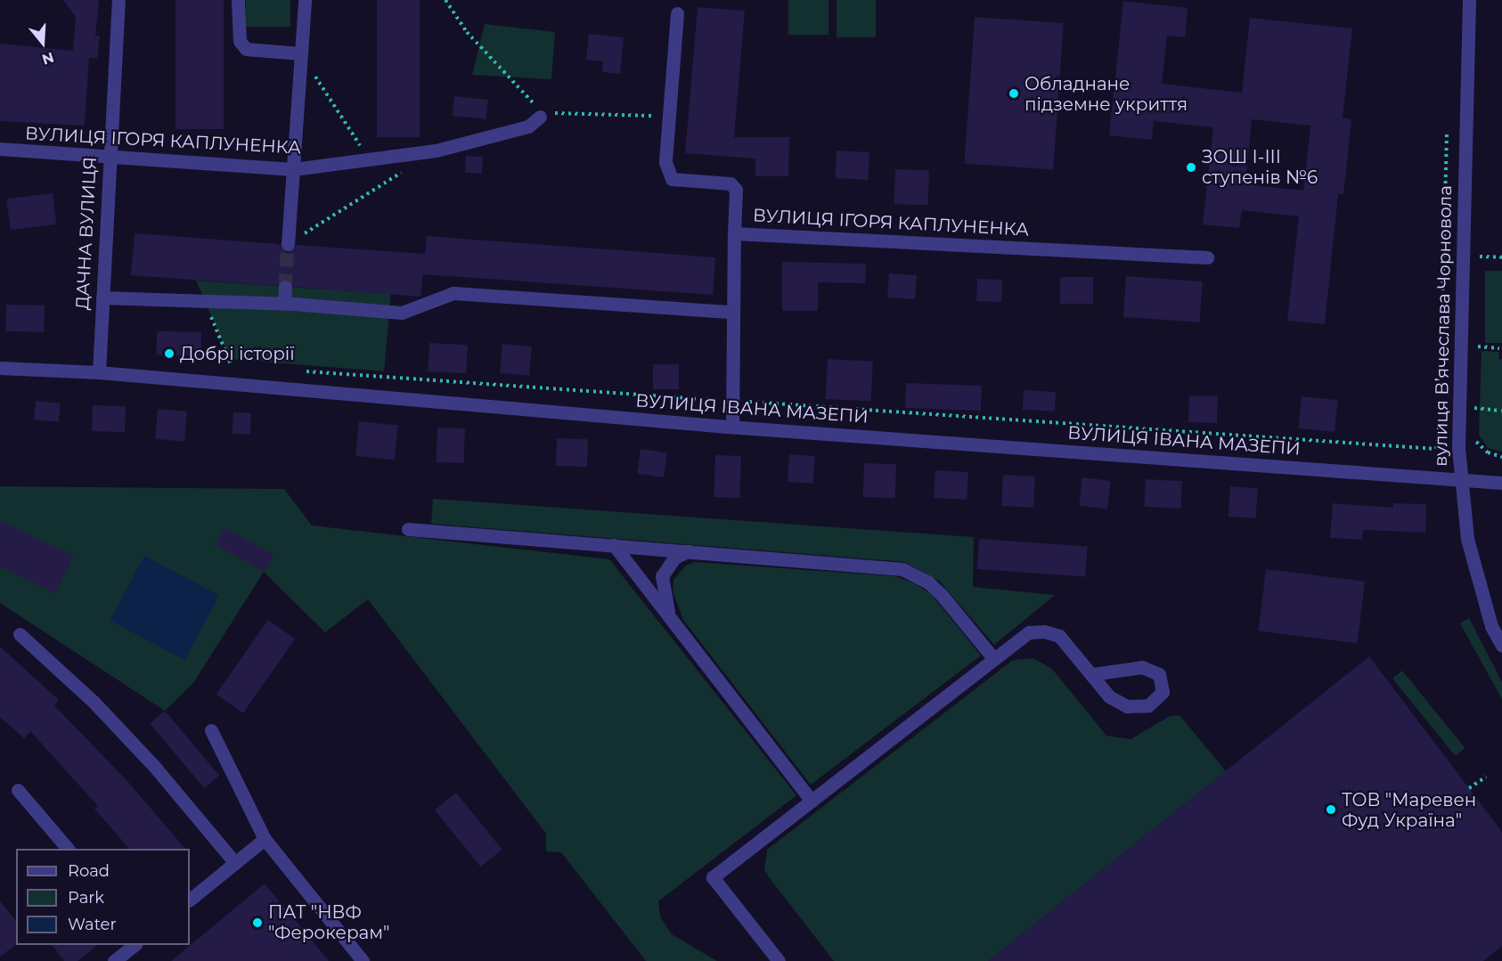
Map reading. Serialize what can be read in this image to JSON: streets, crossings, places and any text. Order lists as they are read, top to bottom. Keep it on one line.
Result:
{"streets":{"street":["ВУЛИЦЯ ІГОРЯ КАПЛУНЕНКА","ДАЧНА ВУЛИЦЯ","вулиця Вʼячеслава Чорновола","ВУЛИЦЯ ІВАНА МАЗЕПИ"]},"crossings":[["ВУЛИЦЯ ІГОРЯ КАПЛУНЕНКА","ДАЧНА ВУЛИЦЯ"],["ВУЛИЦЯ ІГОРЯ КАПЛУНЕНКА","ВУЛИЦЯ ІВАНА МАЗЕПИ"],["ДАЧНА ВУЛИЦЯ","ВУЛИЦЯ ІВАНА МАЗЕПИ"],["вулиця Вʼячеслава Чорновола","ВУЛИЦЯ ІВАНА МАЗЕПИ"]],"places":["Обладнане підземне укриття","ЗОШ І-ІІІ ступенів №6","Добрі історії","ТОВ \"Маревен Фуд Україна\"","ПАТ \"НВФ \"Ферокерам\""],"legend":["Road","Park","Water"],"north":"bottom"}
